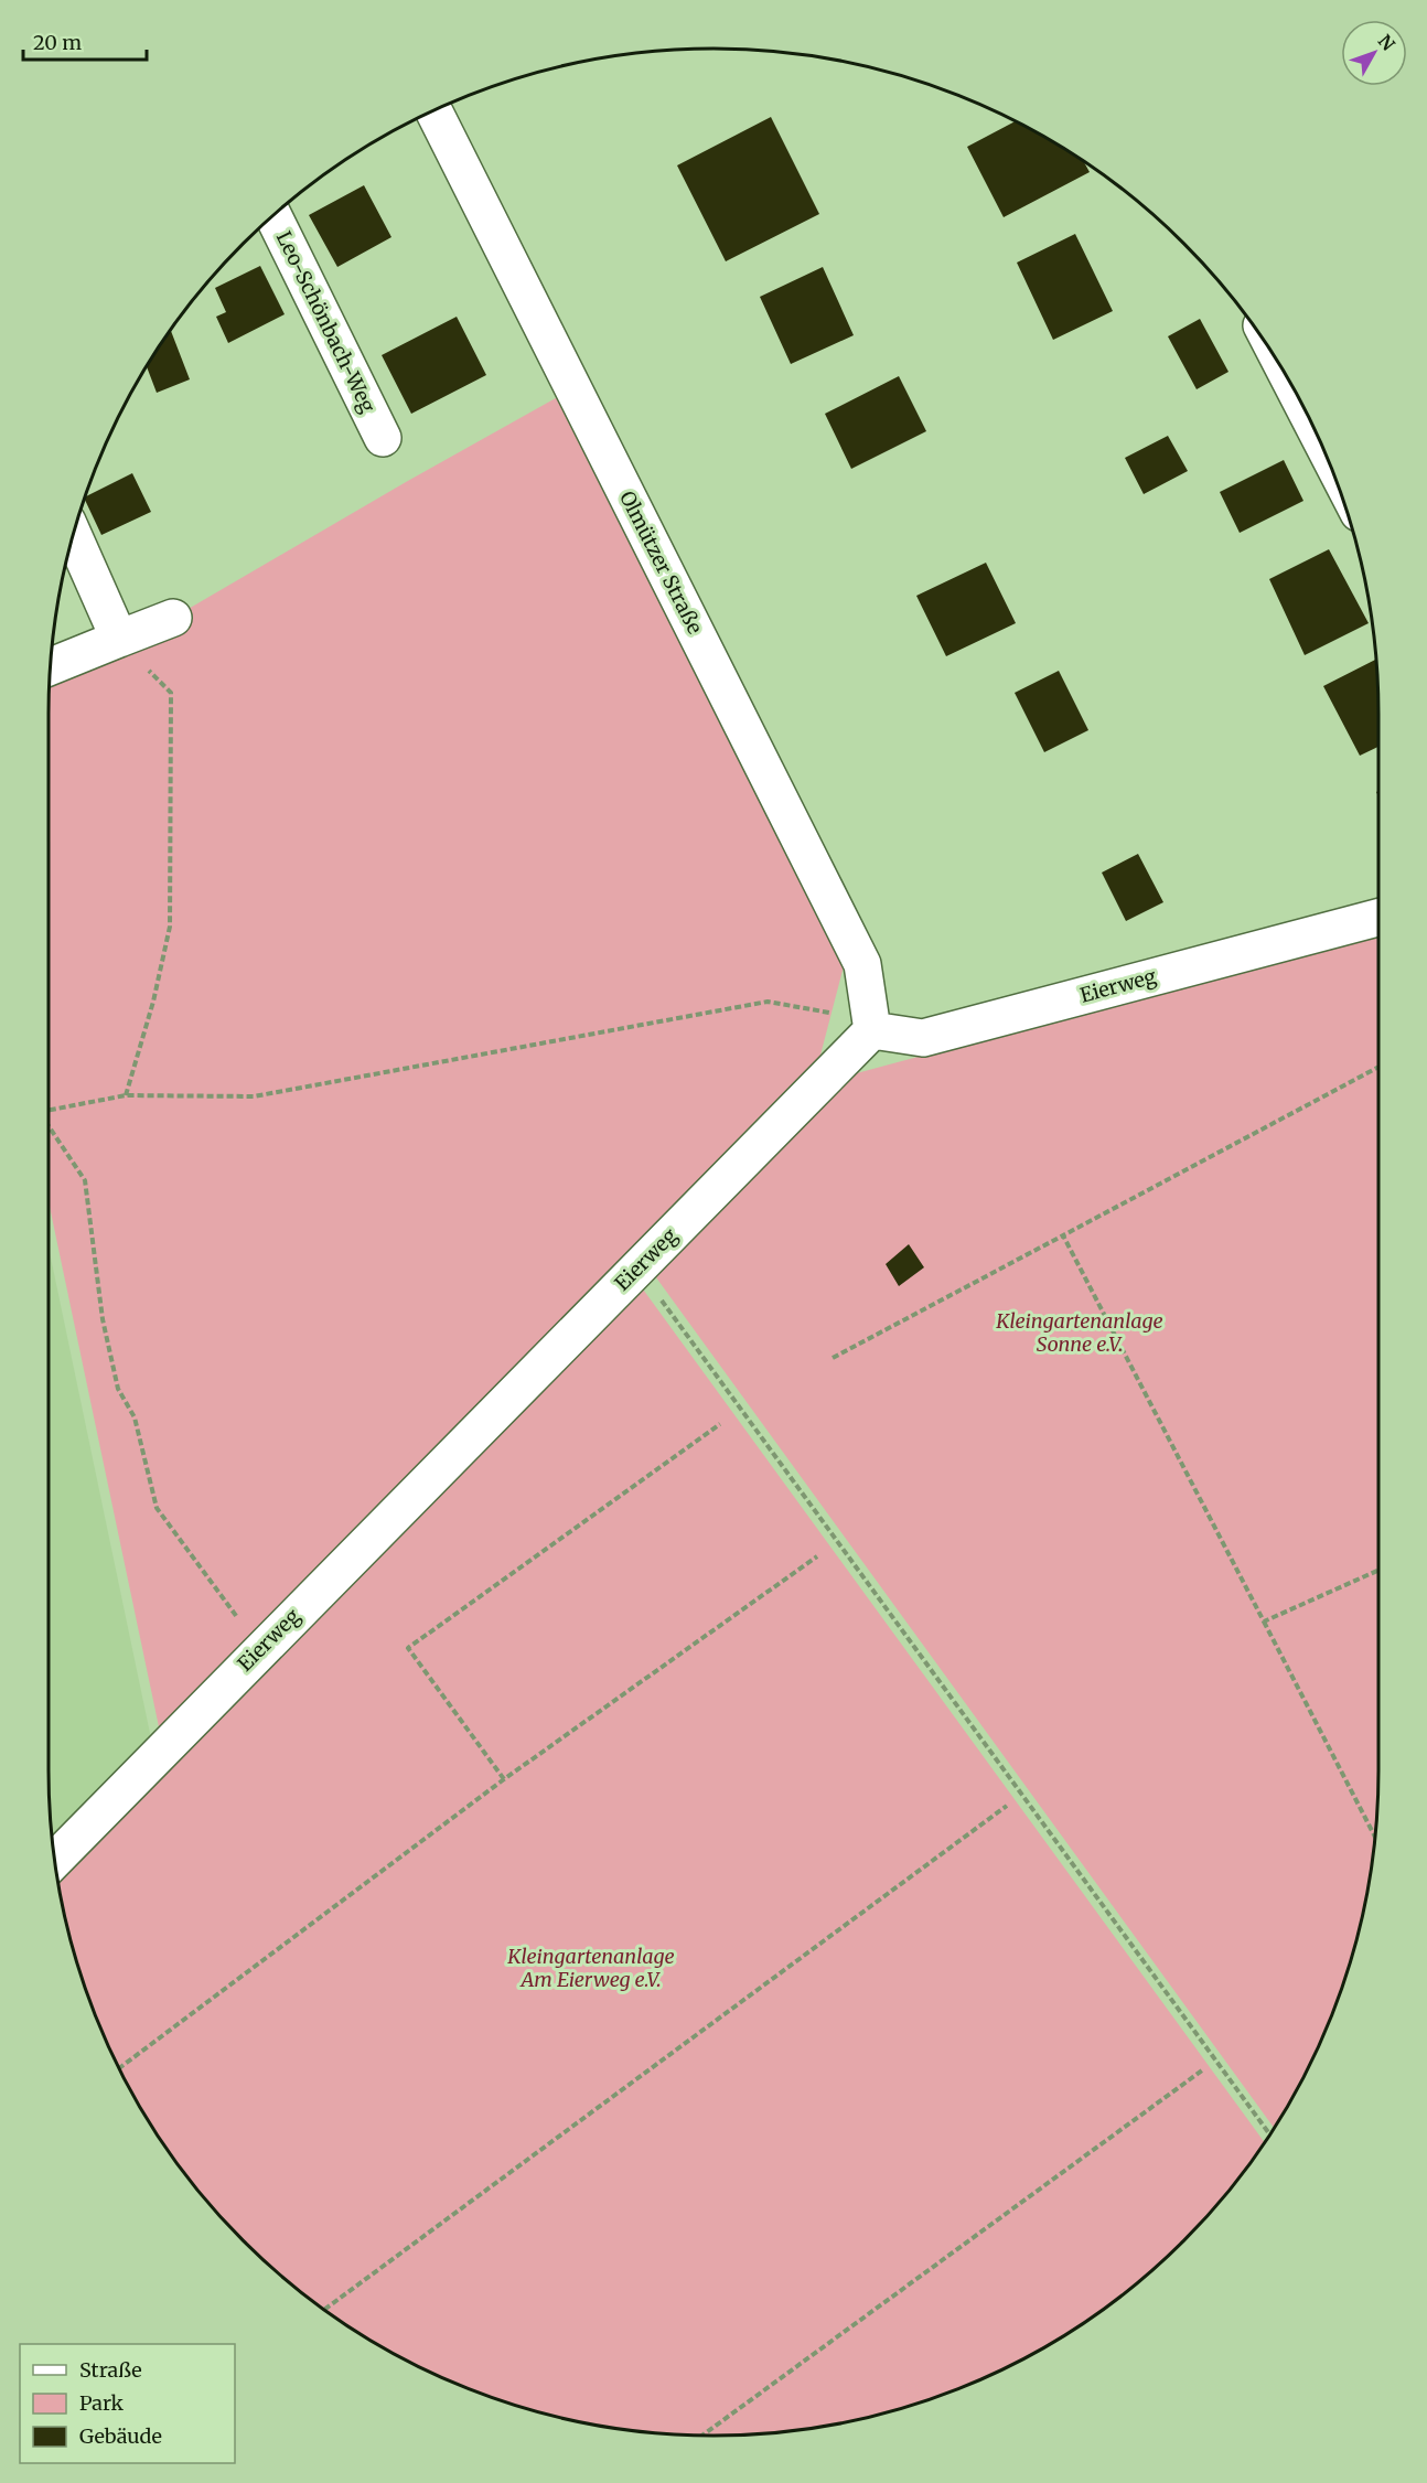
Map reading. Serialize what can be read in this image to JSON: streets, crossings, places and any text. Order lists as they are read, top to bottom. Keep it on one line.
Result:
{"streets":{"street":["Leo-Schönbach-Weg","Olmützer Straße","Eierweg"]},"crossings":[["Olmützer Straße","Eierweg"]],"parks":["Kleingartenanlage Sonne e.V.","Kleingartenanlage Am Eierweg e.V."],"legend":["Straße","Park","Gebäude"],"scale_bar":"20 m","north":"top right"}
